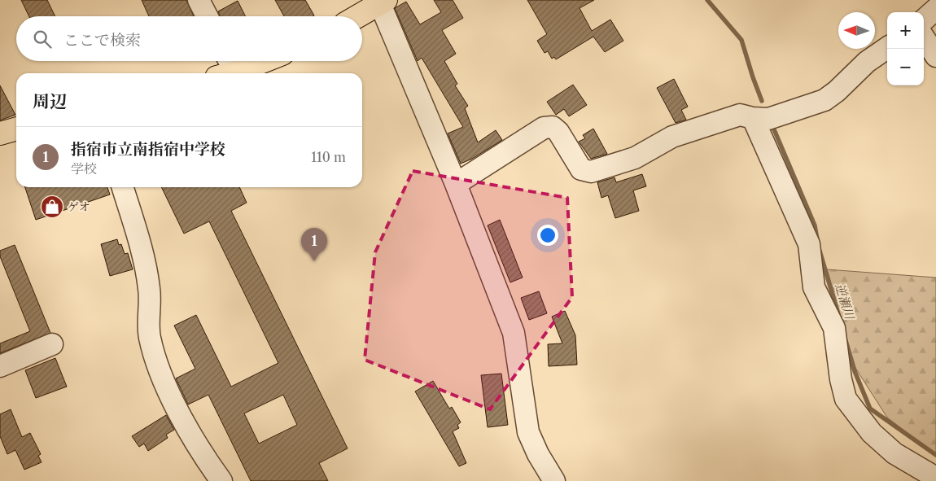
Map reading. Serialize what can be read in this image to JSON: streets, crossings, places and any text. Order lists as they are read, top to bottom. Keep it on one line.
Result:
{"water":["逆瀬川"],"places":{"shop":["ゲオ"]},"north":"left","page":{"map_buttons":["+","−"],"search":"ここで検索","heading":"周辺","list":[{"mark":"1","name":"指宿市立南指宿中学校","note":"学校","value":"110 m"}],"pins":"1"}}
